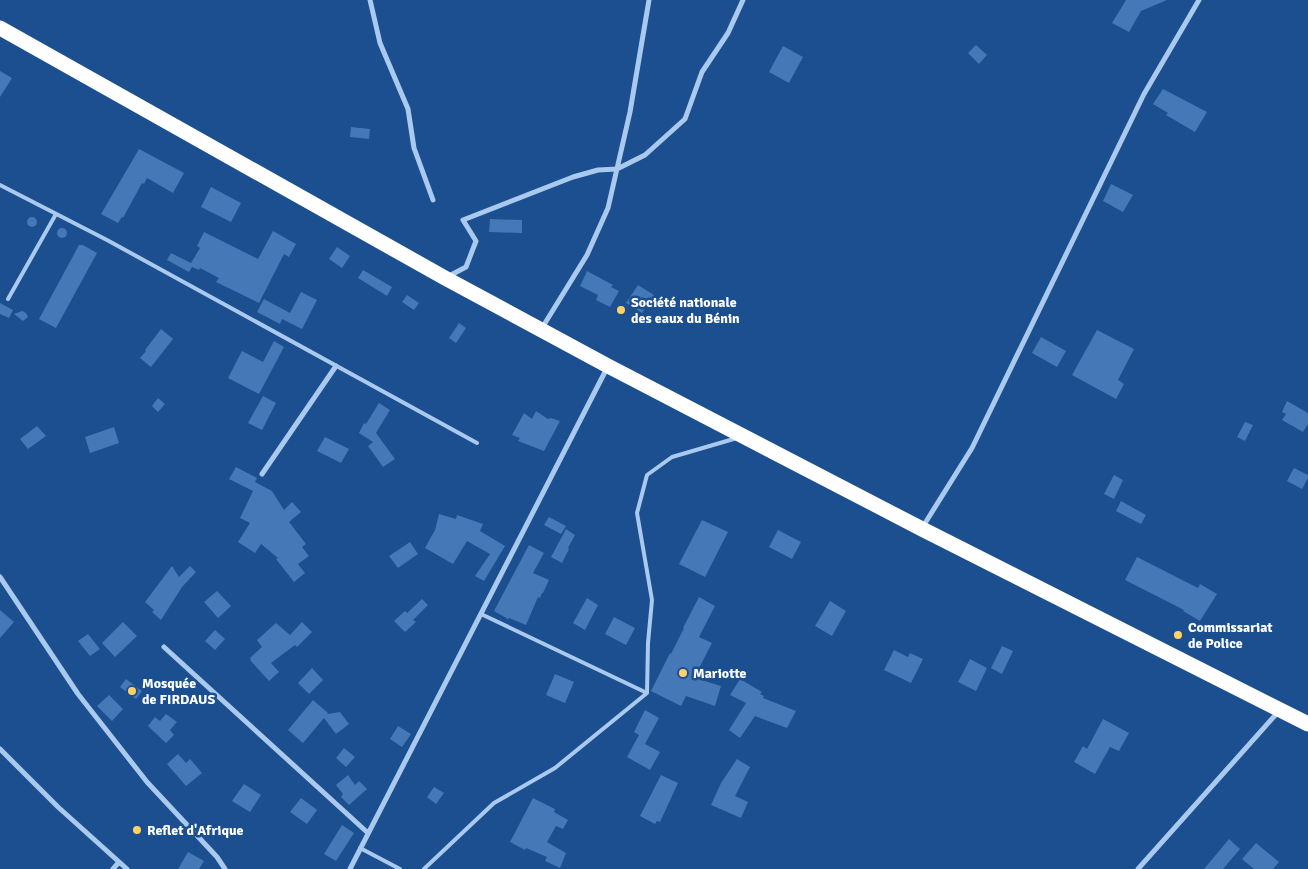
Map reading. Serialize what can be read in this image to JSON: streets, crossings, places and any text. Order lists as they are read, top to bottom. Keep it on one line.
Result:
{"places":["Société nationale des eaux du Bénin","Commissariat de Police","Mariotte","Mosquée de FIRDAUS","Reflet d'Afrique"]}
